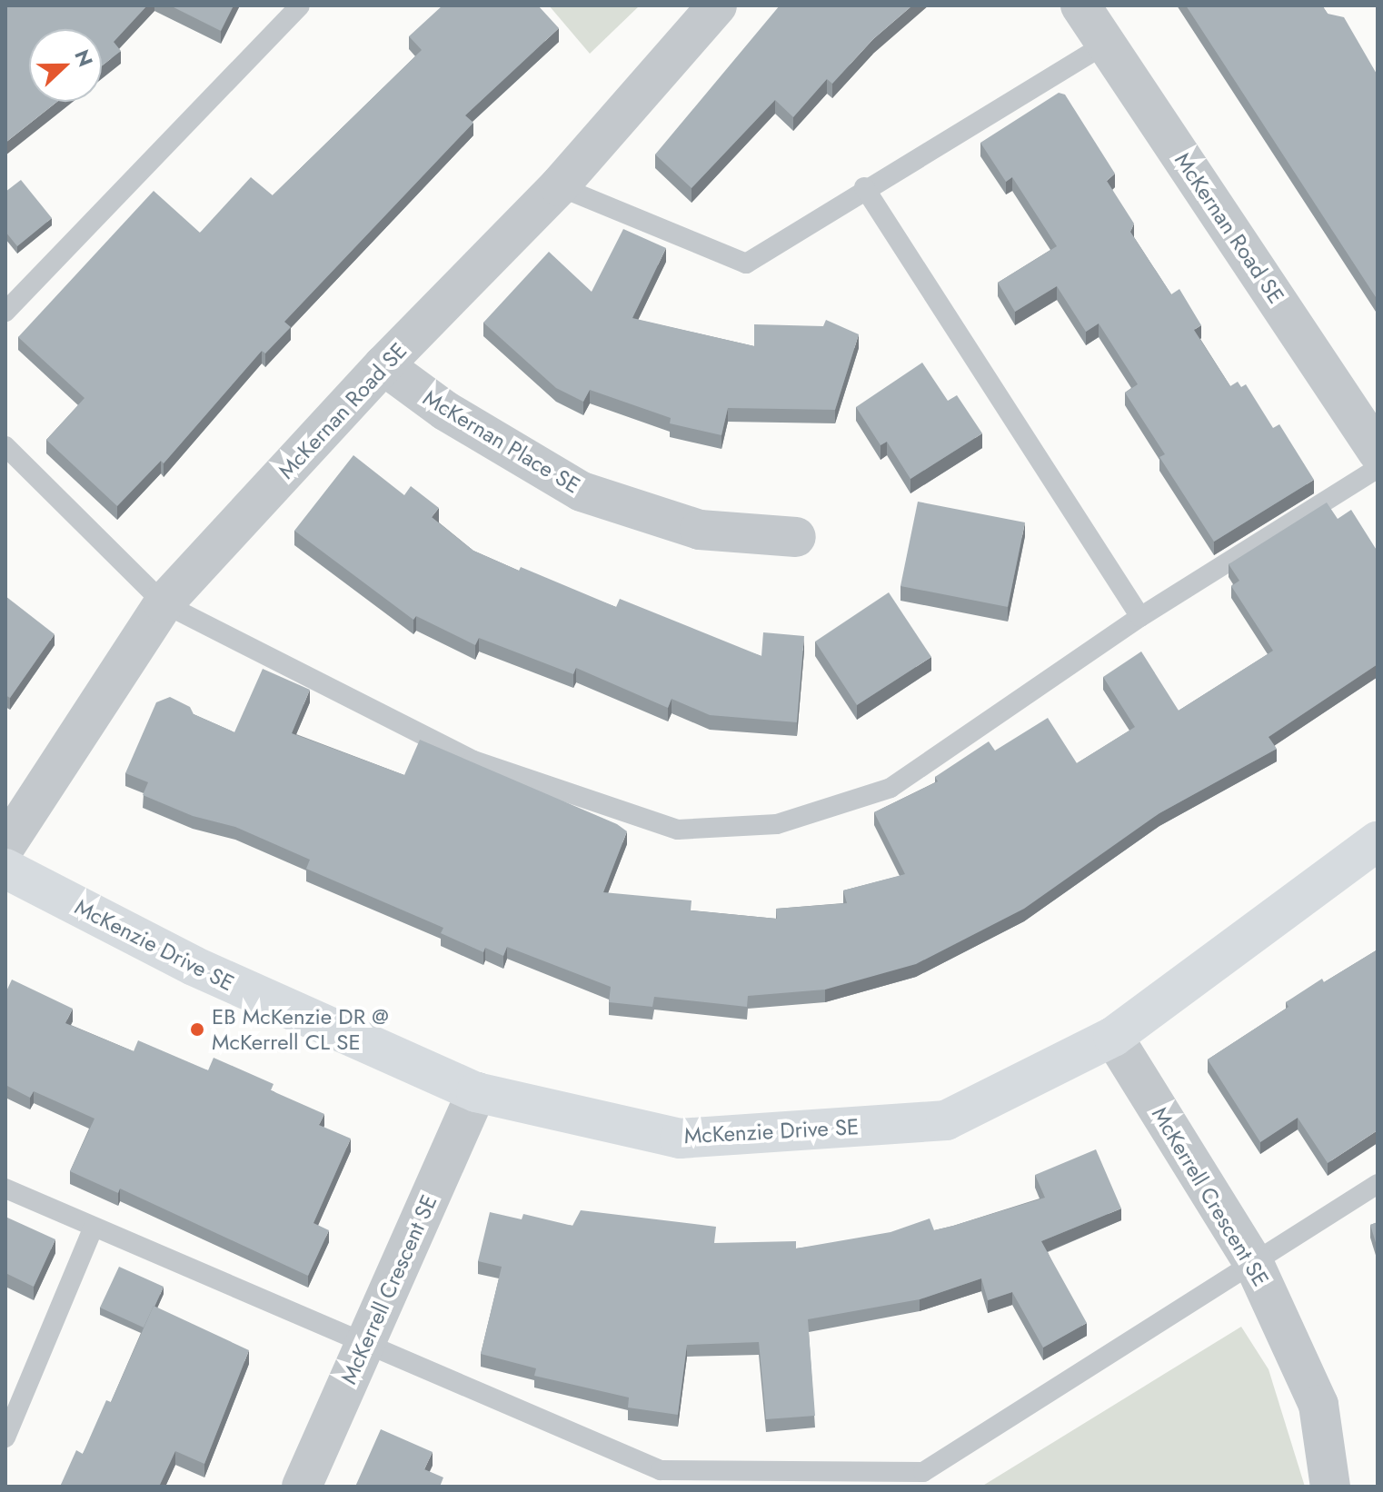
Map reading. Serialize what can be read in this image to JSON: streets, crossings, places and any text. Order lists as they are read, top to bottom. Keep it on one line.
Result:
{"streets":{"street":["McKernan Road SE","McKernan Place SE","McKenzie Drive SE","McKerrell Crescent SE"]},"crossings":[["McKernan Road SE","McKernan Place SE"],["McKenzie Drive SE","McKerrell Crescent SE"]],"places":["EB McKenzie DR @ McKerrell CL SE"],"north":"right"}
